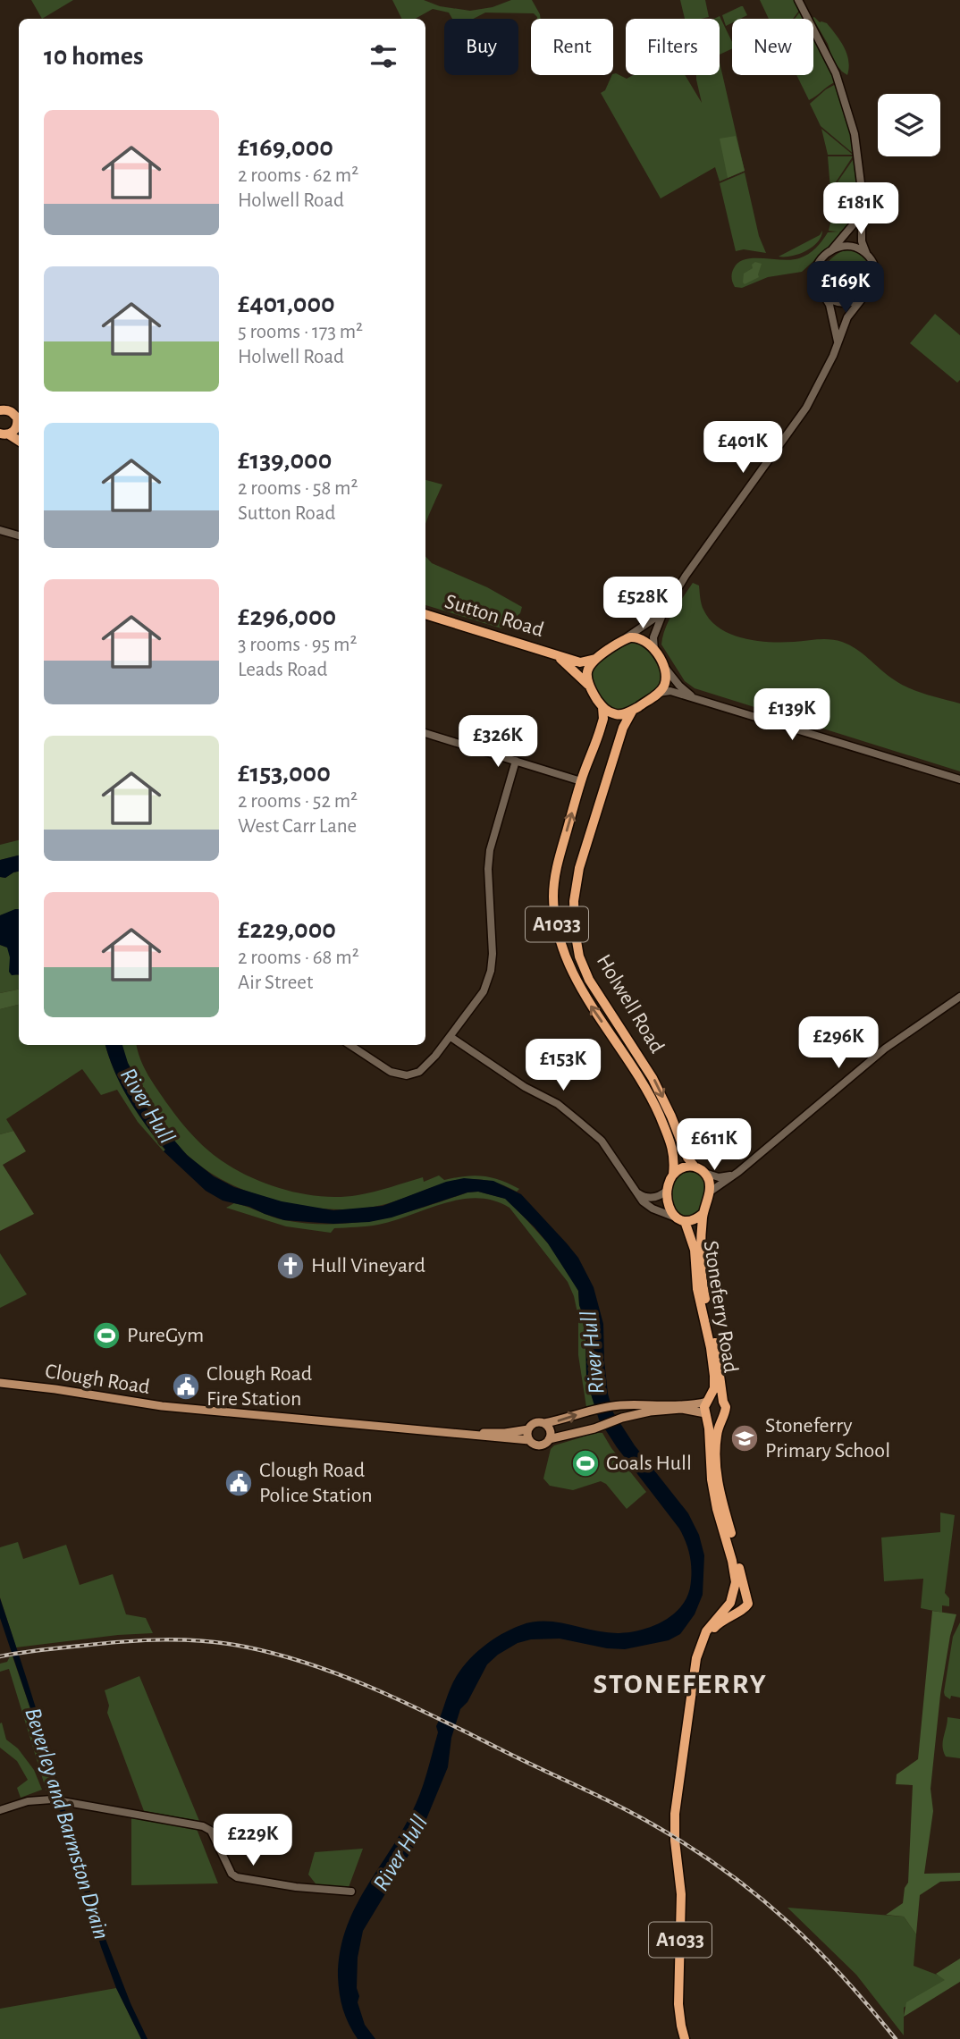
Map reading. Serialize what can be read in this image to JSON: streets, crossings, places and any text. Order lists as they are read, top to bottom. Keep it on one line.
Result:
{"streets":{"highway":["Sutton Road","A1033","Holwell Road","Stoneferry Road"],"main road":["Clough Road"]},"crossings":[["Sutton Road","Holwell Road"],["A1033","Holwell Road"],["A1033","Stoneferry Road"],["Holwell Road","Stoneferry Road"]],"districts":["STONEFERRY"],"water":["River Hull","Beverley and Barmston Drain"],"places":{"church":["Hull Vineyard"],"sports":["PureGym","Goals Hull"],"public building":["Clough Road Fire Station","Clough Road Police Station"],"school or university":["Stoneferry Primary School"]},"page":{"chip":["Buy","Rent","Filters","New"],"heading":"10 homes","list":[{"name":"£169,000","note":"2 rooms · 62 m² · Holwell Road"},{"name":"£401,000","note":"5 rooms · 173 m² · Holwell Road"},{"name":"£139,000","note":"2 rooms · 58 m² · Sutton Road"},{"name":"£296,000","note":"3 rooms · 95 m² · Leads Road"},{"name":"£153,000","note":"2 rooms · 52 m² · West Carr Lane"},{"name":"£229,000","note":"2 rooms · 68 m² · Air Street"}],"price":["£181K","£169K","£401K","£528K","£139K","£326K","£296K","£153K","£611K","£229K"]}}
